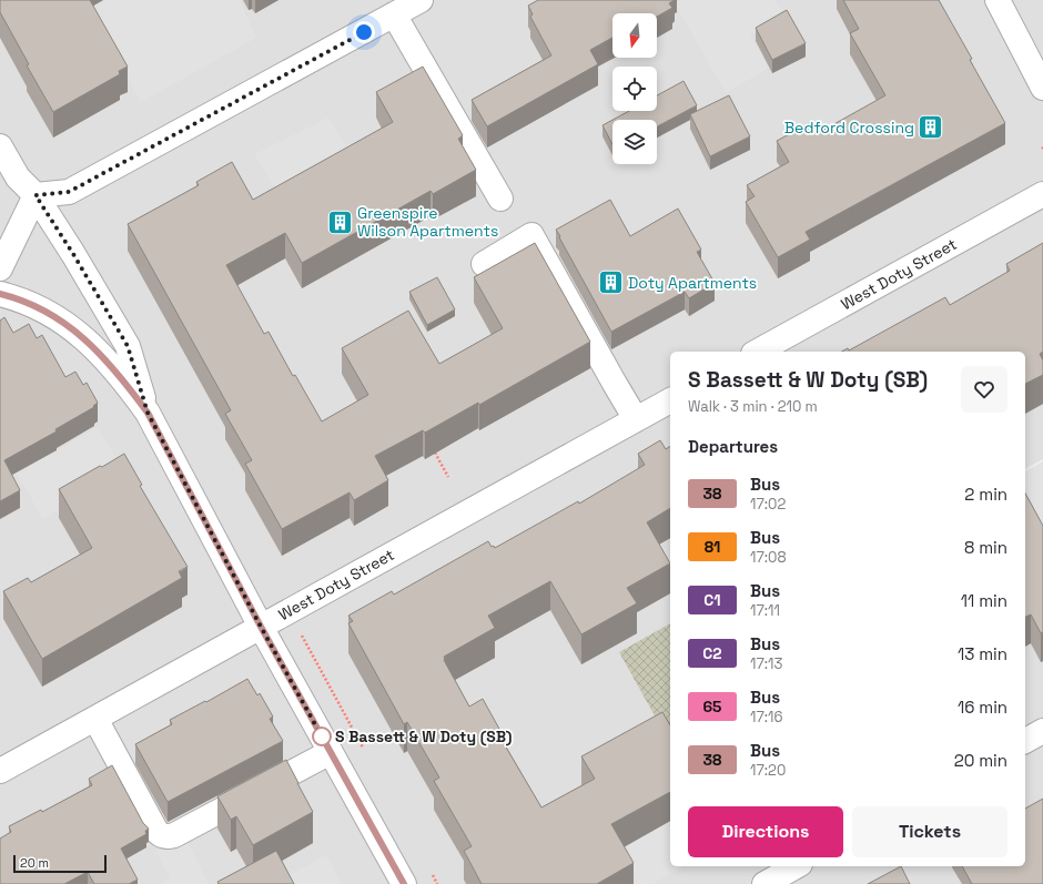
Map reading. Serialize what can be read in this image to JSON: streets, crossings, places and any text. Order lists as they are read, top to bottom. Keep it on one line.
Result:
{"streets":{"street":["West Doty Street"]},"places":{"building":["Bedford Crossing","Greenspire Wilson Apartments","Doty Apartments"],"other":["S Bassett & W Doty (SB)"]},"lines":["bus line 38"],"scale_bar":"20 m","north":"bottom","page":{"heading":[["S Bassett & W Doty (SB)","Walk · 3 min · 210 m"],"Departures"],"list":[{"mark":"38","name":"Bus","note":"17:02","value":"2 min"},{"mark":"81","name":"Bus","note":"17:08","value":"8 min"},{"mark":"C1","name":"Bus","note":"17:11","value":"11 min"},{"mark":"C2","name":"Bus","note":"17:13","value":"13 min"},{"mark":"65","name":"Bus","note":"17:16","value":"16 min"},{"mark":"38","name":"Bus","note":"17:20","value":"20 min"}],"buttons":["Directions","Tickets"],"scale":"20 m"}}
